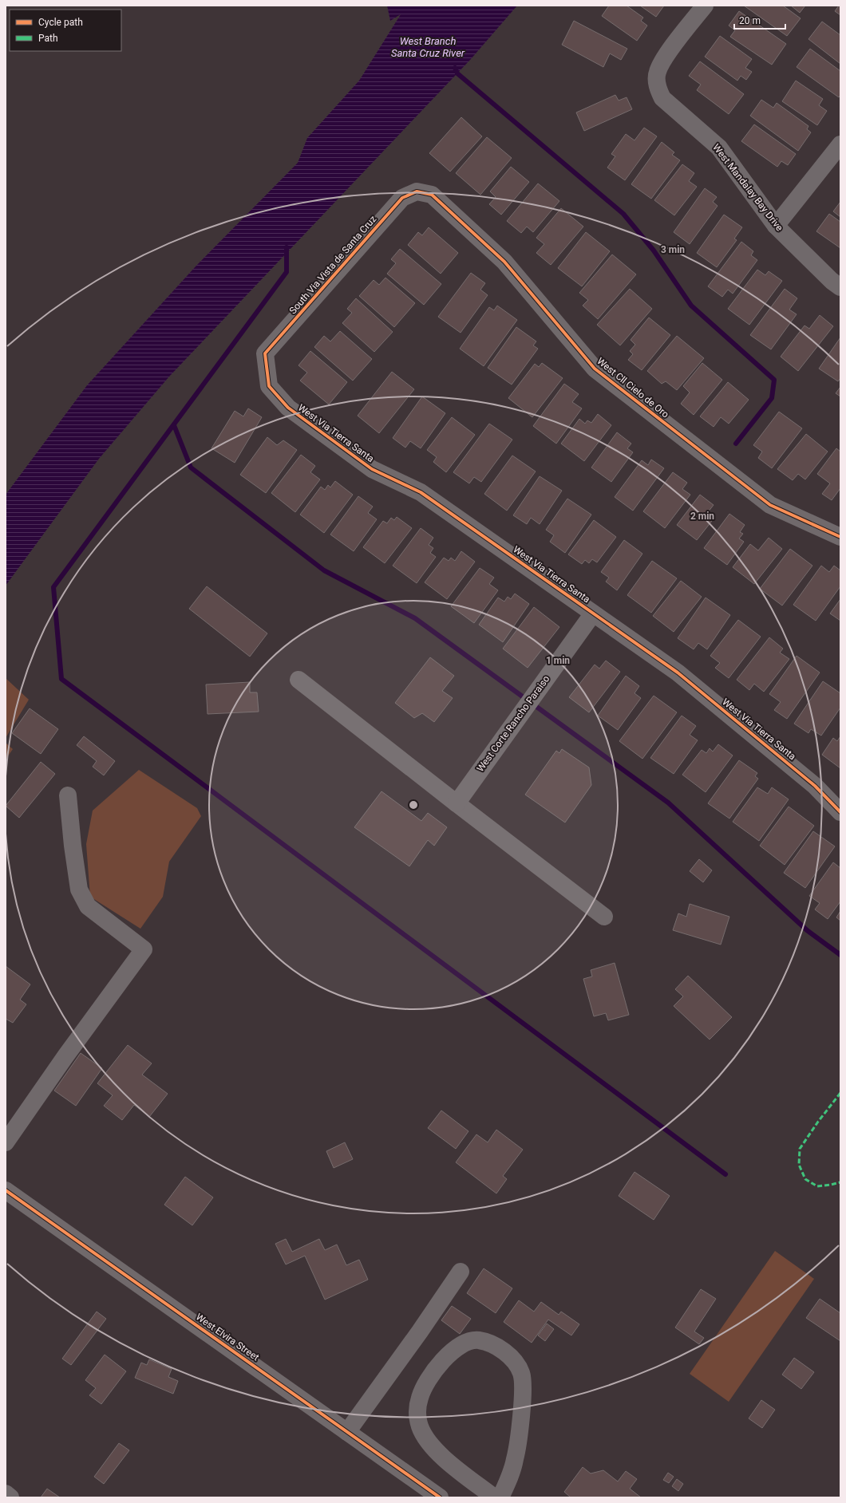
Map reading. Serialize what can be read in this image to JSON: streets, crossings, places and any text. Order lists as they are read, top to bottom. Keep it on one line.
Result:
{"streets":{"street":["West Mandalay Bay Drive","South Via Vista de Santa Cruz","West Cll Cielo de Oro","West Via Tierra Santa","West Corte Rancho Paraiso","West Elvira Street"]},"crossings":[["South Via Vista de Santa Cruz","West Cll Cielo de Oro"],["South Via Vista de Santa Cruz","West Via Tierra Santa"],["West Via Tierra Santa","West Corte Rancho Paraiso"]],"water":["West Branch Santa Cruz River"],"legend":["Cycle path","Path"],"scale_bar":"20 m","rings":["3 min","2 min","1 min"]}
